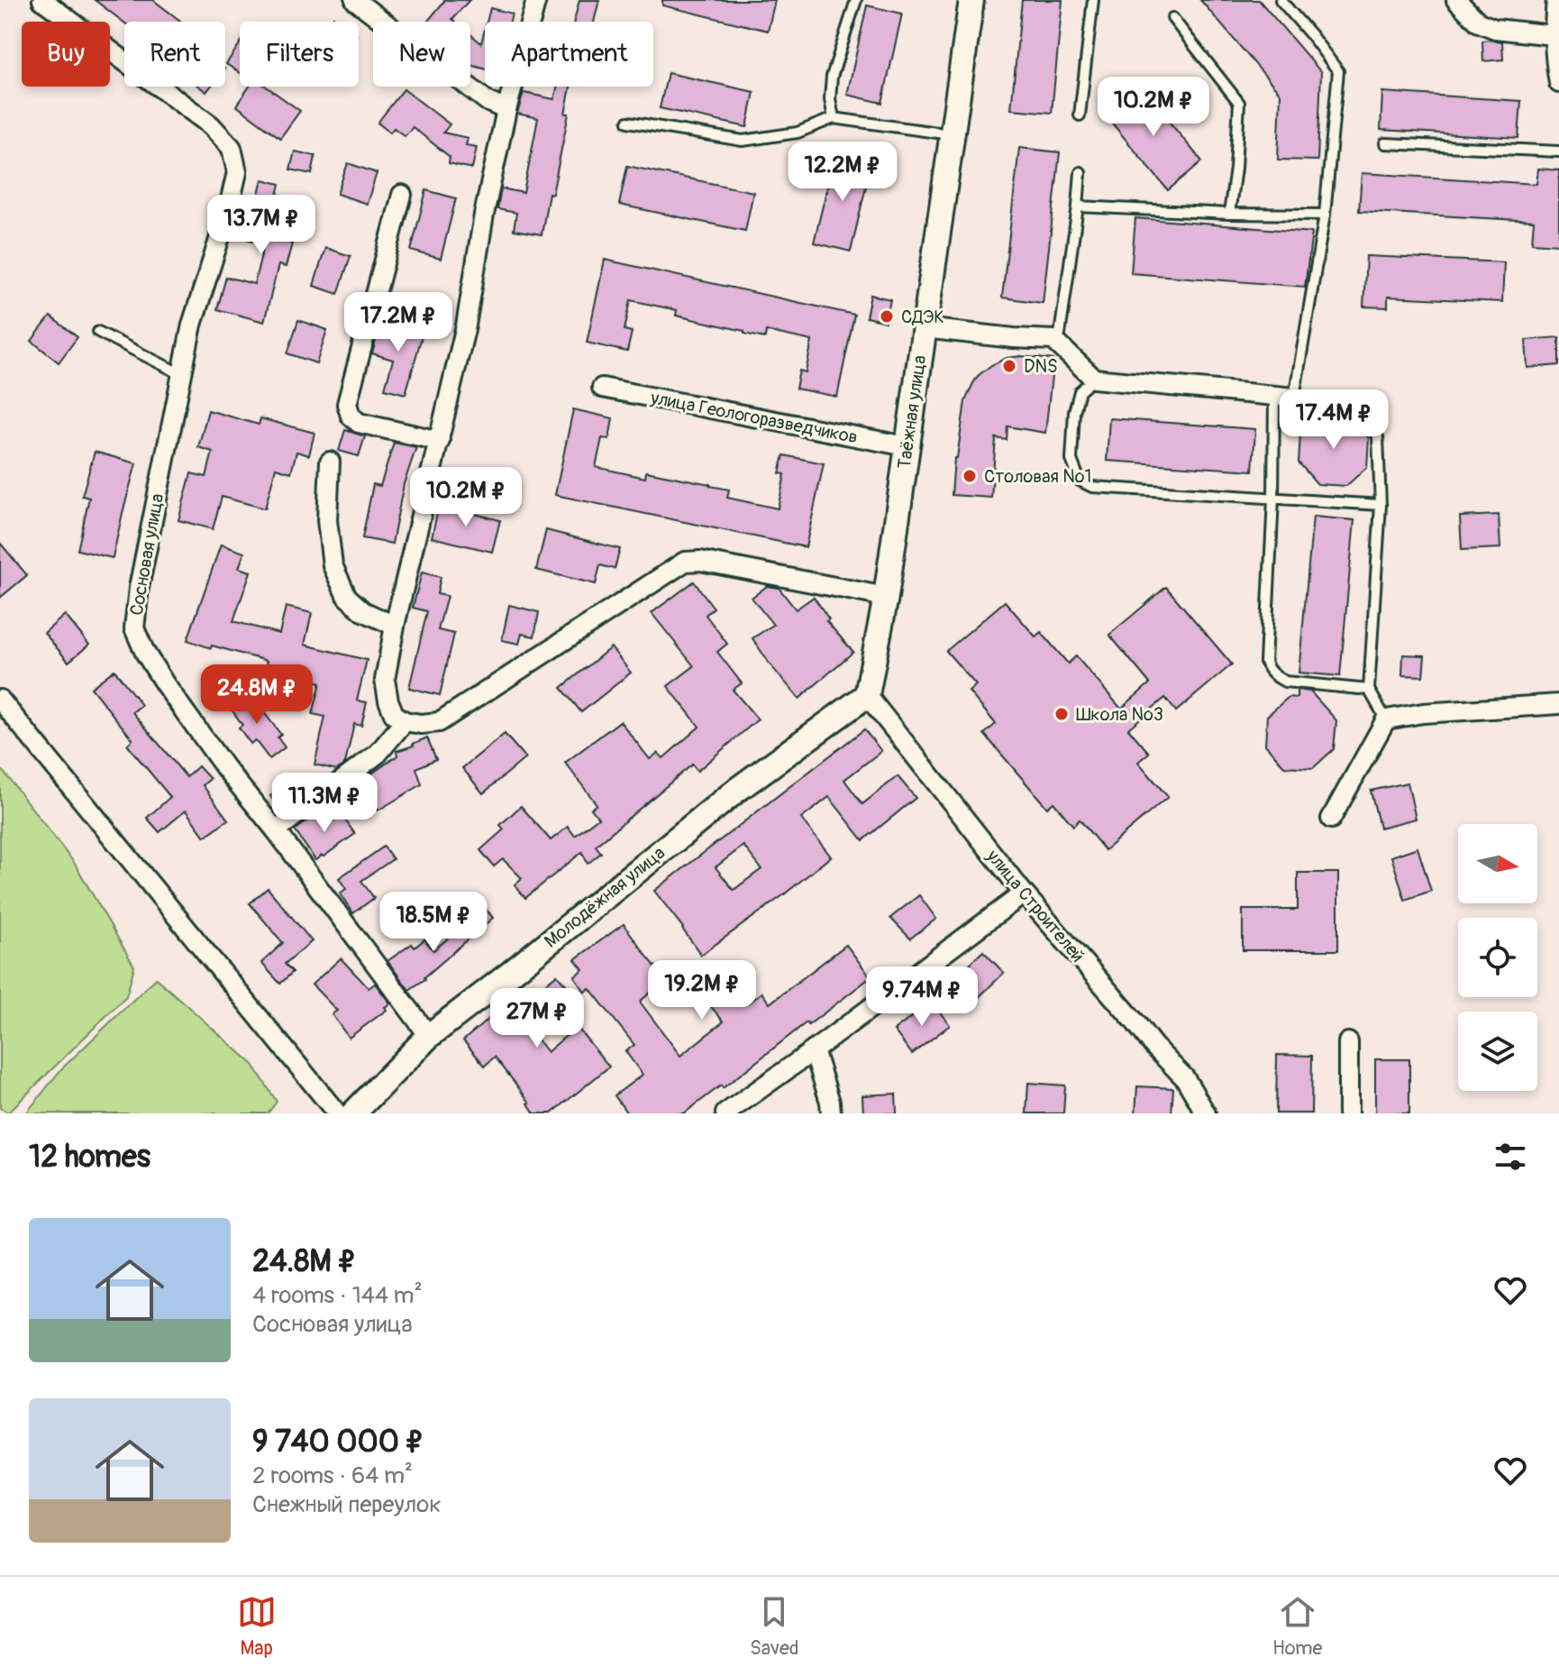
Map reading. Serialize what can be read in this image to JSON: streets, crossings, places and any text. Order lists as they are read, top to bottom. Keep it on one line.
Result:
{"streets":{"main road":["Таёжная улица","Молодёжная улица"],"street":["улица Геологоразведчиков","Сосновая улица","улица Строителей"]},"crossings":[["Таёжная улица","улица Геологоразведчиков"],["Таёжная улица","Молодёжная улица"],["Таёжная улица","улица Строителей"],["Сосновая улица","Молодёжная улица"],["Молодёжная улица","улица Строителей"]],"places":["СДЭК","DNS","Столовая №1","Школа №3"],"north":"right","page":{"chip":["Buy","Rent","Filters","New","Apartment"],"price":["10.2M ₽","12.2M ₽","13.7M ₽","17.2M ₽","17.4M ₽","10.2M ₽","24.8M ₽","11.3M ₽","18.5M ₽","19.2M ₽","9.74M ₽","27M ₽"],"heading":"12 homes","list":[{"name":"24.8M ₽","note":"4 rooms · 144 m² · Сосновая улица"},{"name":"9 740 000 ₽","note":"2 rooms · 64 m² · Снежный переулок"}],"tabs":["Map","Saved","Home"]}}
